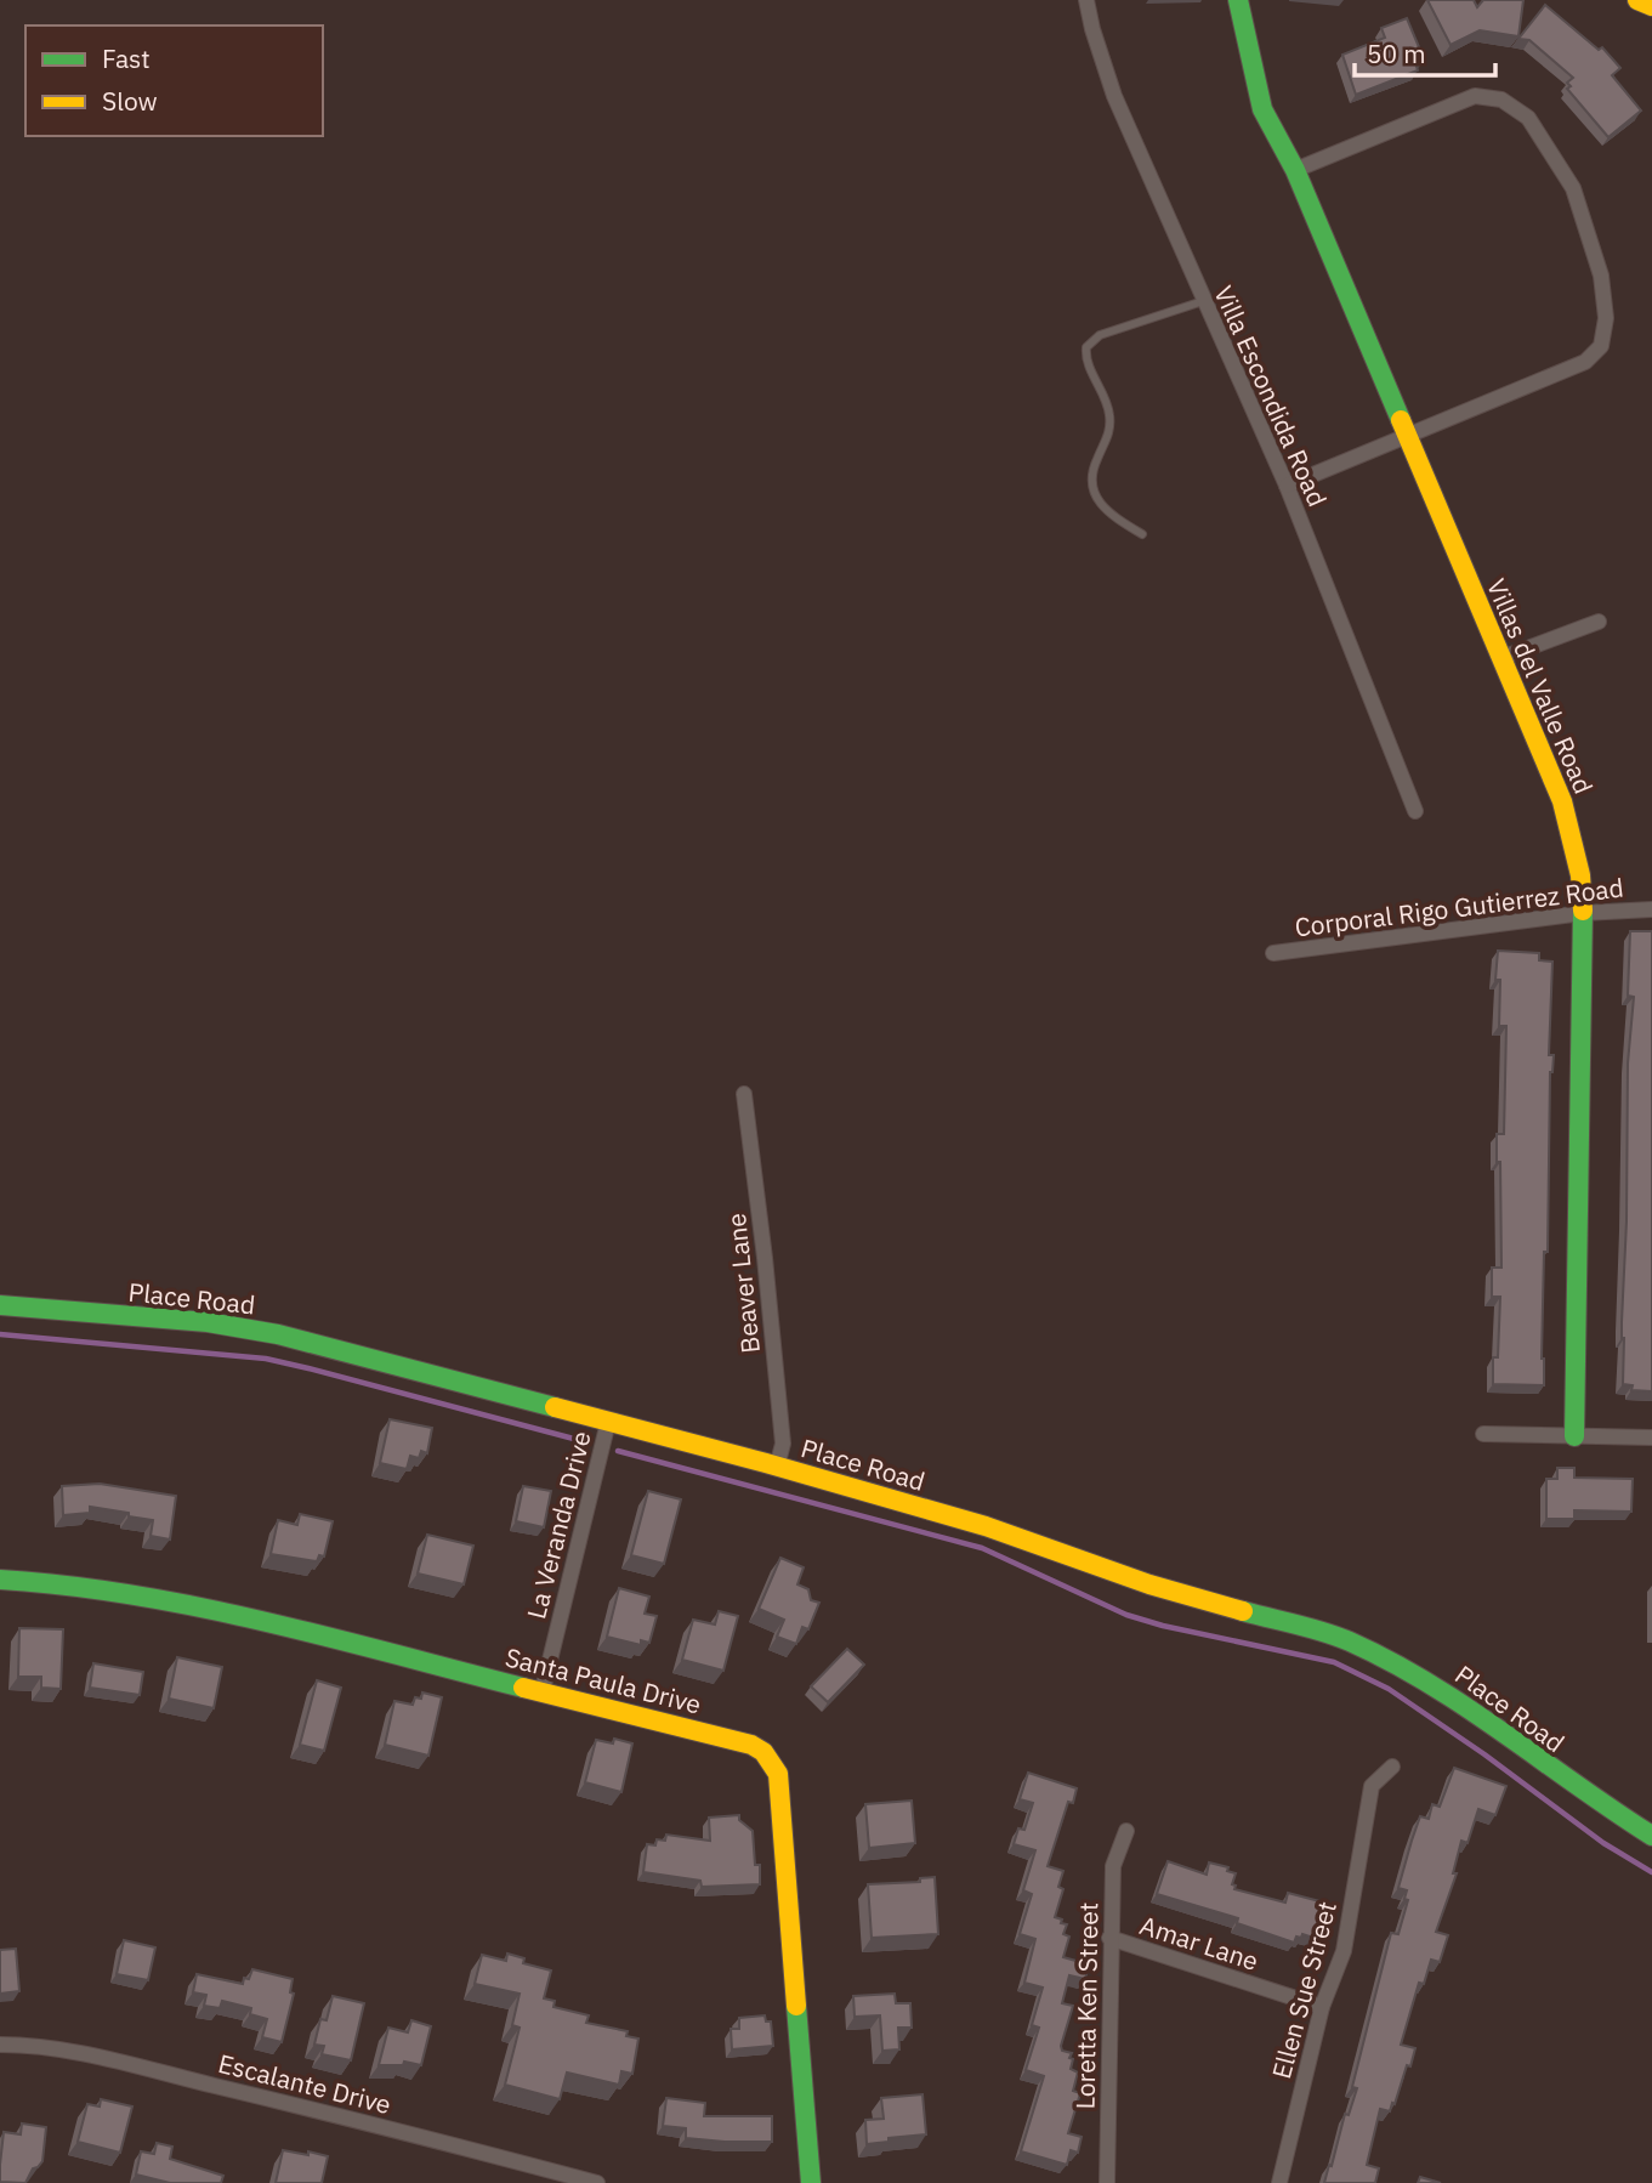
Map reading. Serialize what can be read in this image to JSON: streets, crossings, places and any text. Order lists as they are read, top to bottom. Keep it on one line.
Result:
{"streets":{"street":["Villa Escondida Road","Villas del Valle Road","Corporal Rigo Gutierrez Road","Beaver Lane","Place Road","La Veranda Drive","Santa Paula Drive","Amar Lane","Ellen Sue Street","Loretta Ken Street","Escalante Drive"]},"crossings":[["Villas del Valle Road","Corporal Rigo Gutierrez Road"],["Beaver Lane","Place Road"],["Place Road","La Veranda Drive"],["La Veranda Drive","Santa Paula Drive"],["Amar Lane","Ellen Sue Street"],["Amar Lane","Loretta Ken Street"]],"legend":["Fast","Slow"],"scale_bar":"50 m"}
